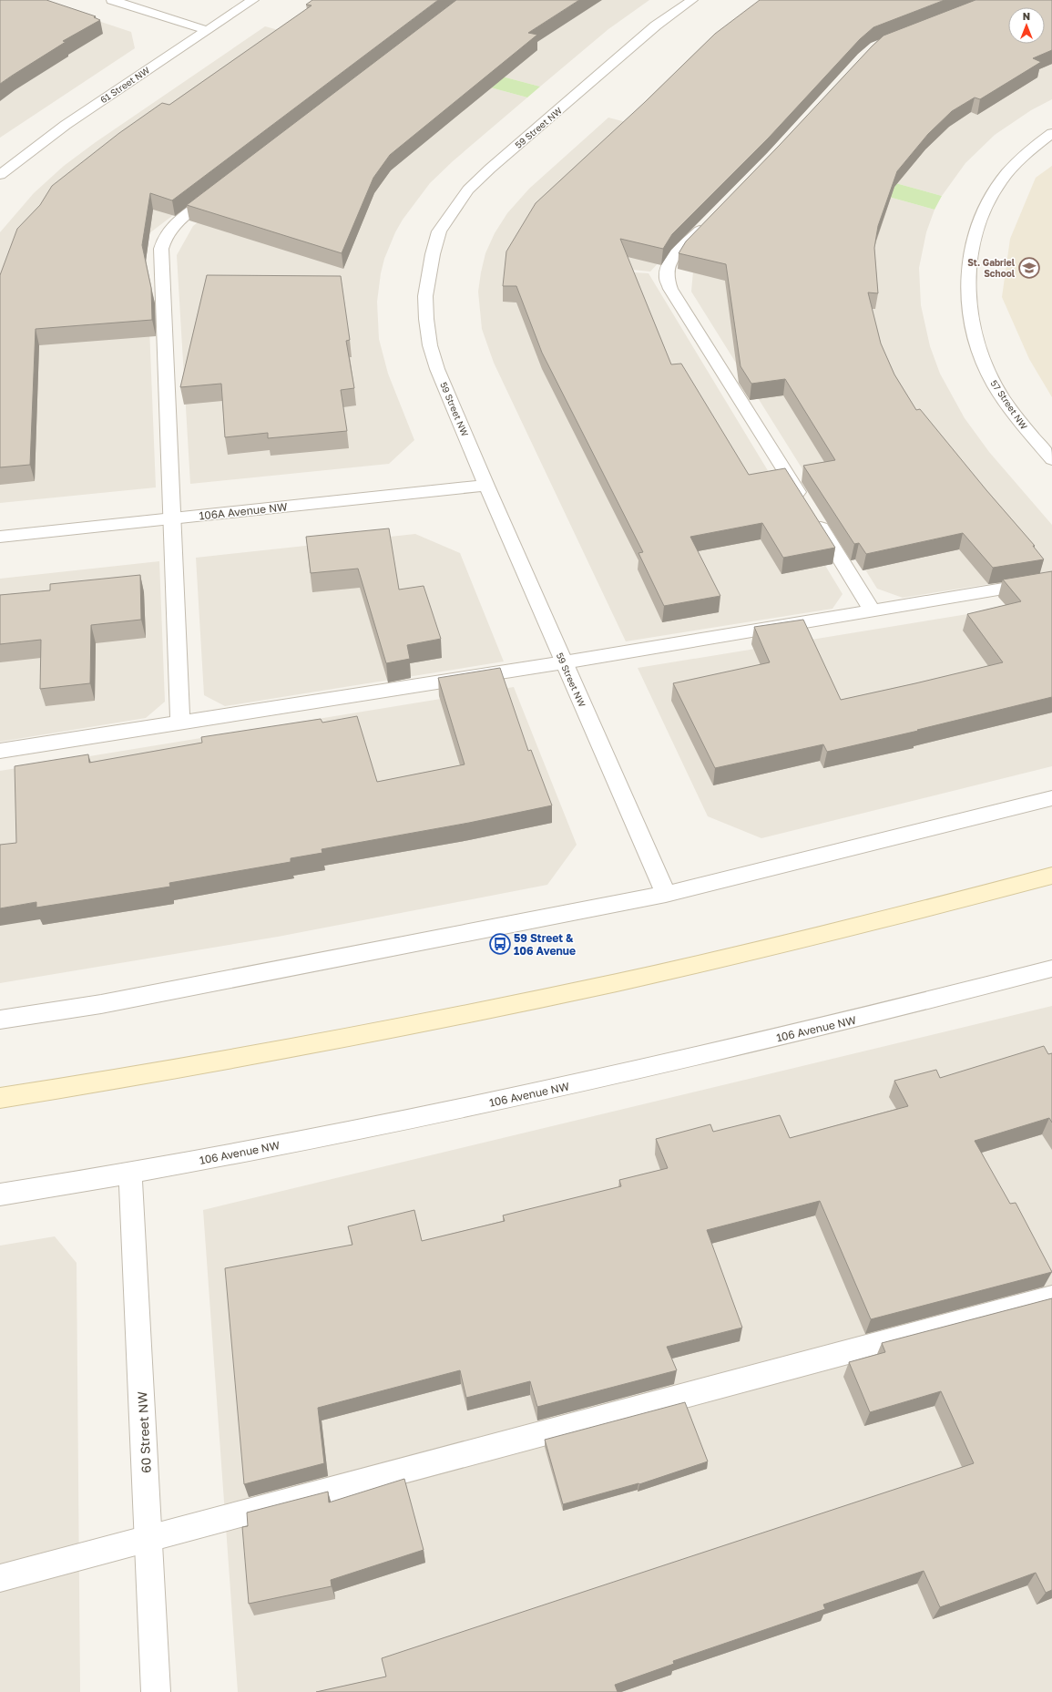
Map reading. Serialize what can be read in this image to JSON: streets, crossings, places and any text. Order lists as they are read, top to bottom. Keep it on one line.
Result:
{"streets":{"street":["61 Street NW","59 Street NW","57 Street NW","106A Avenue NW","106 Avenue NW","60 Street NW"]},"crossings":[["59 Street NW","106A Avenue NW"],["106 Avenue NW","60 Street NW"]],"places":{"school or university":["St. Gabriel School"],"bus stop":["59 Street & 106 Avenue"]},"north":"top"}
